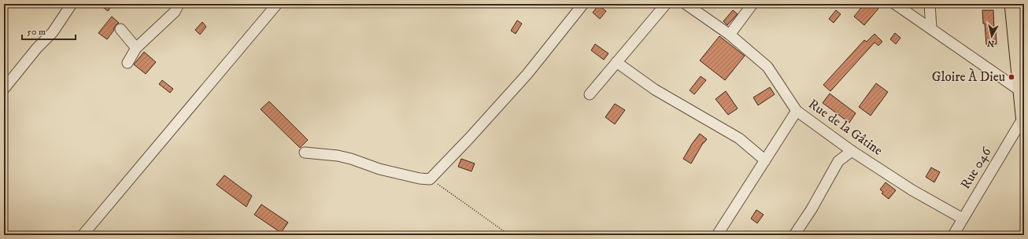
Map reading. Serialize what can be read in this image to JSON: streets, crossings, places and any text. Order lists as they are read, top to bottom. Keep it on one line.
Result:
{"streets":{"street":["Rue de la Gâtine","Rue 046"]},"crossings":[["Rue de la Gâtine","Rue 046"]],"places":["Gloire À Dieu"],"scale_bar":"50 m","north":"bottom"}
